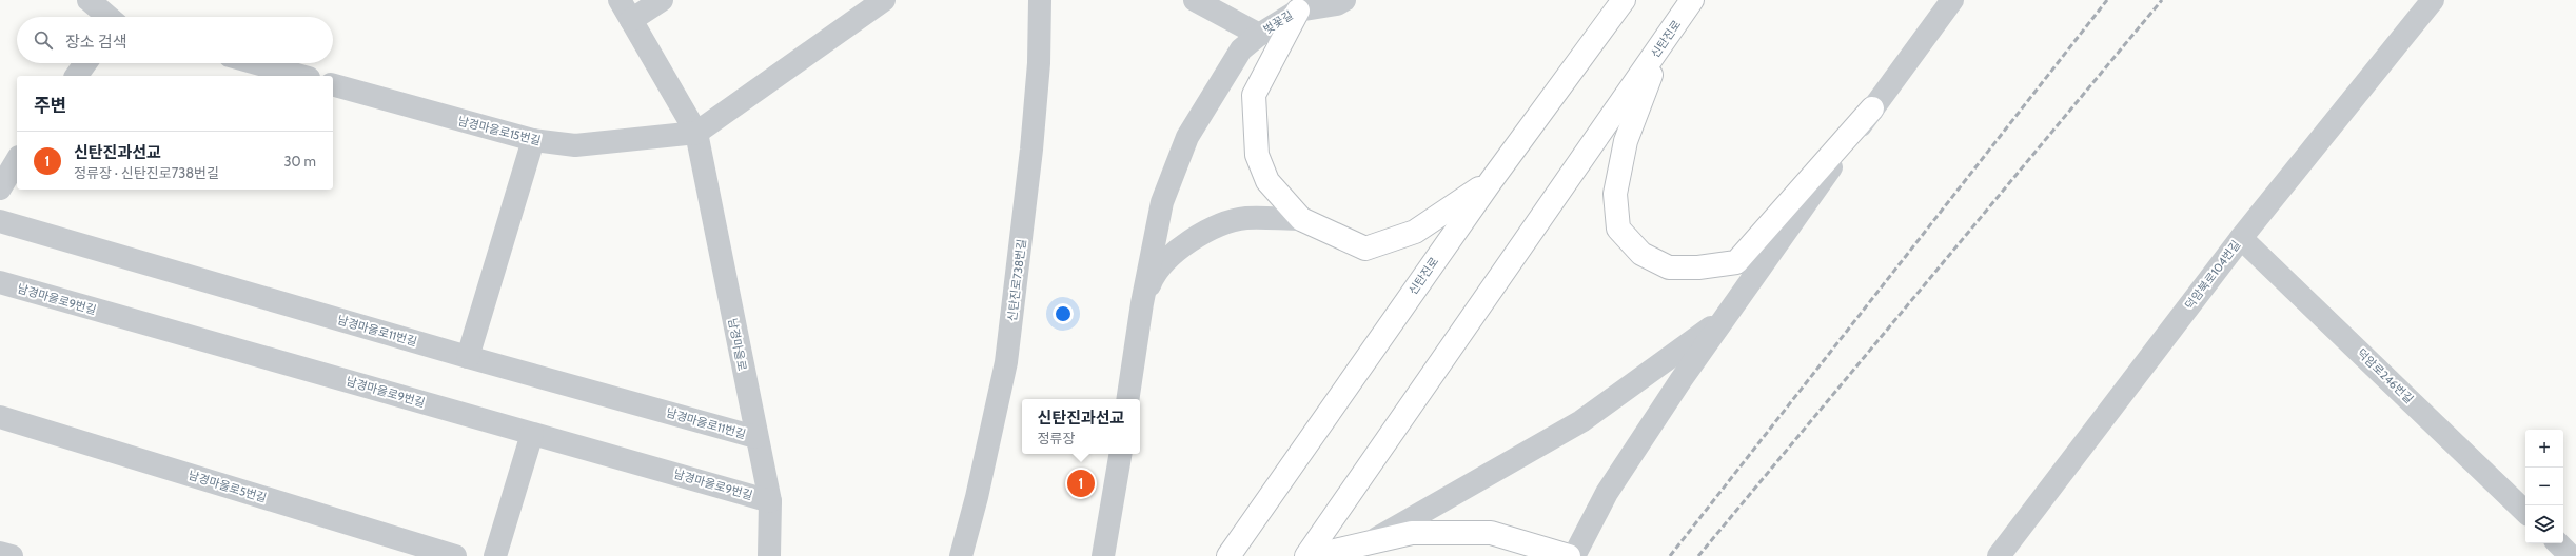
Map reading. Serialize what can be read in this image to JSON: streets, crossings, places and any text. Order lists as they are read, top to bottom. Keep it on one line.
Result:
{"streets":{"main road":["신탄진로"],"street":["벚꽃길","남경마을로15번길","덕암북로104번길","신탄진로738번길","남경마을로9번길","남경마을로11번길","남경마을로","덕암로246번길","남경마을로5번길"]},"crossings":[["남경마을로15번길","남경마을로"],["덕암북로104번길","덕암로246번길"],["남경마을로9번길","남경마을로"],["남경마을로11번길","남경마을로"]],"page":{"search":"장소 검색","heading":"주변","list":[{"mark":"1","name":"신탄진과선교","note":"정류장 · 신탄진로738번길","value":"30 m"}],"popup":["신탄진과선교","정류장"],"map_buttons":["+","−"],"pins":"1"}}
